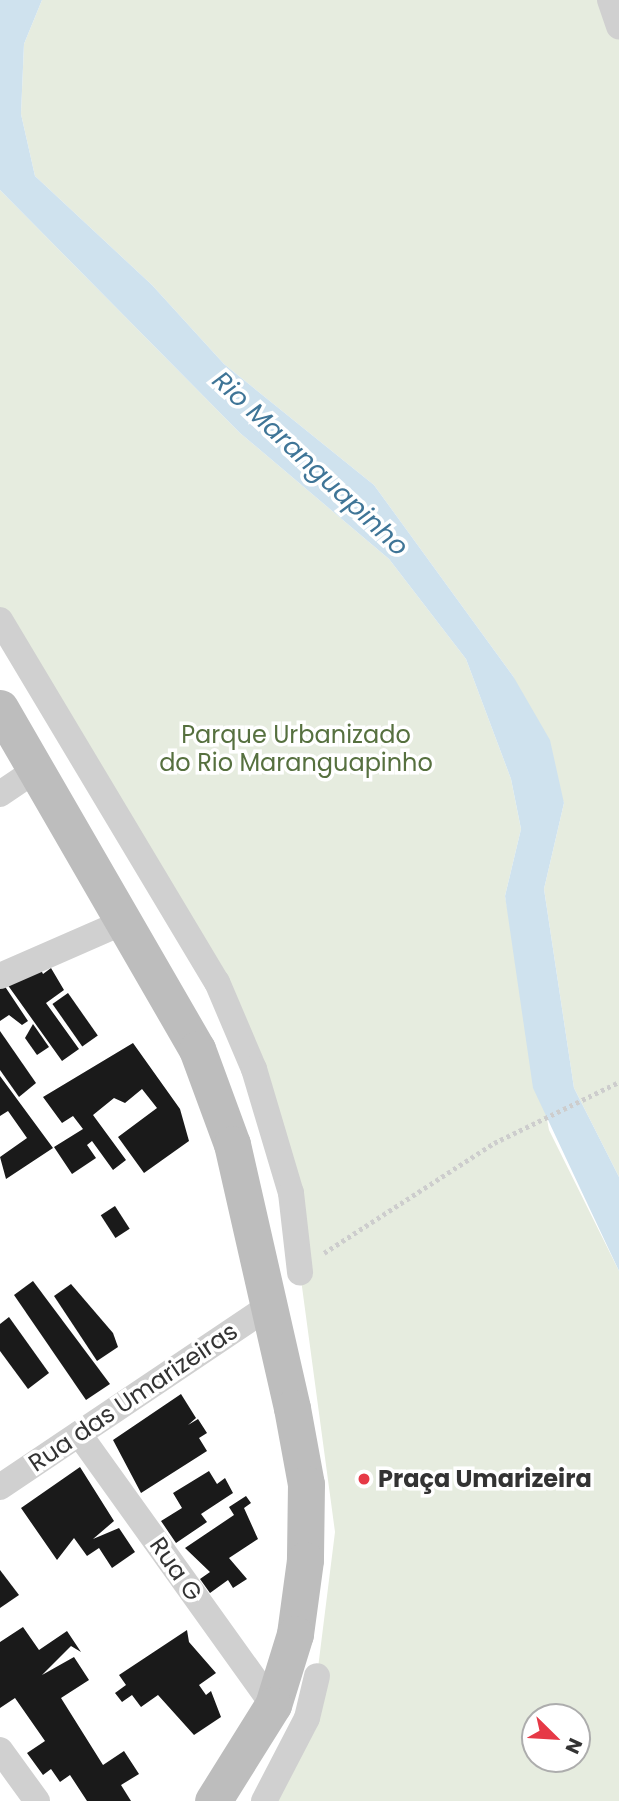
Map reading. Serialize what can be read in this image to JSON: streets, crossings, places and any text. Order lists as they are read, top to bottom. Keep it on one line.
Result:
{"streets":{"street":["Rua das Umarizeiras","Rua G"]},"crossings":[["Rua das Umarizeiras","Rua G"]],"water":["Rio Maranguapinho"],"parks":["Parque Urbanizado do Rio Maranguapinho"],"places":["Praça Umarizeira"],"north":"bottom right"}
